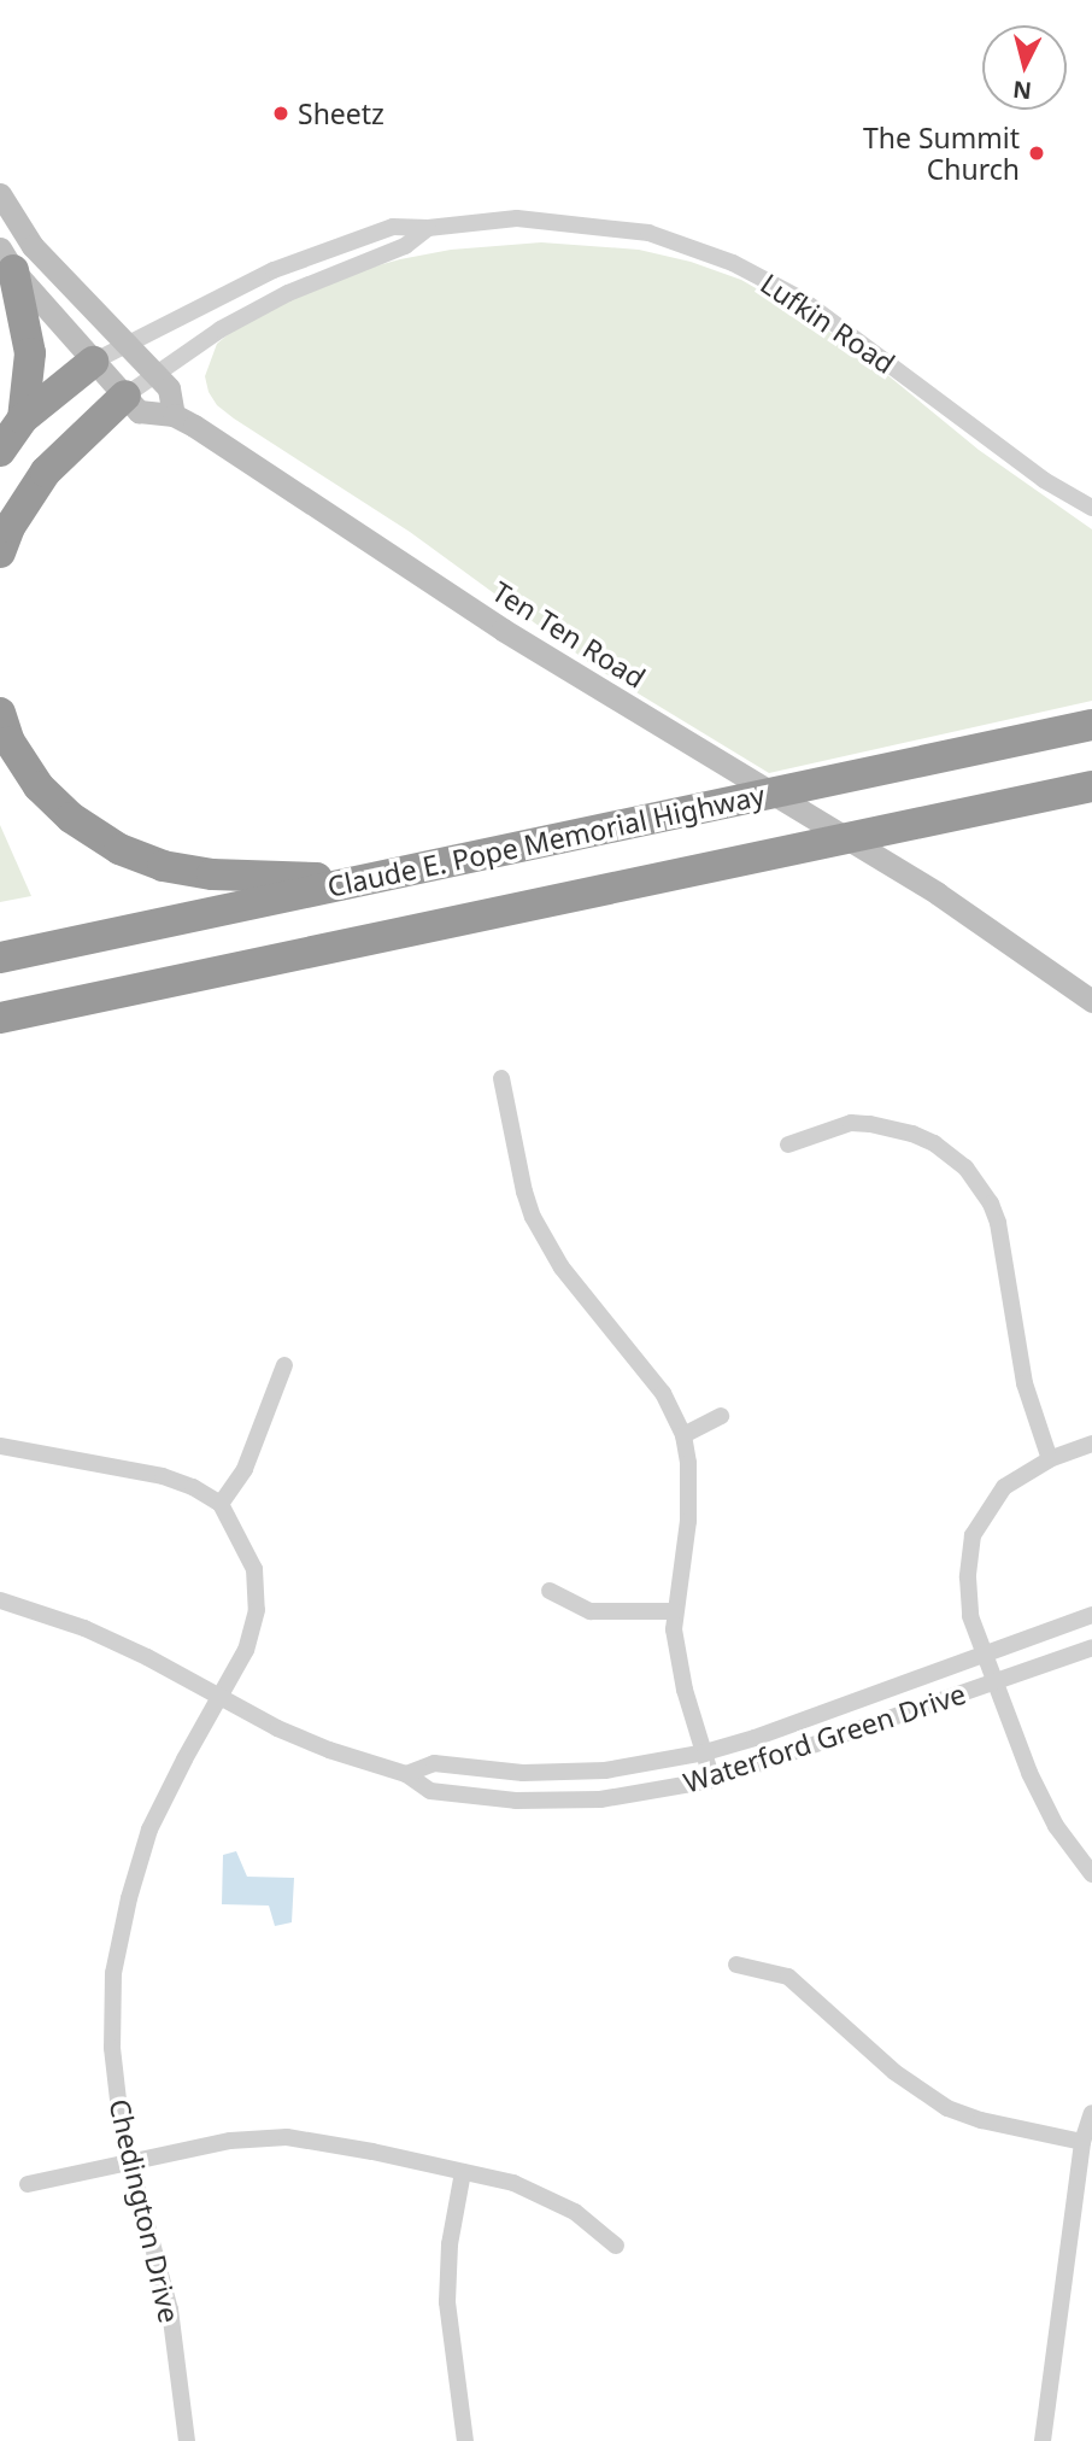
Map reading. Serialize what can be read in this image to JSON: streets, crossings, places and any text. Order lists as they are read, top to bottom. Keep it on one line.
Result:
{"streets":{"highway":["Claude E. Pope Memorial Highway"],"main road":["Ten Ten Road"],"street":["Lufkin Road","Waterford Green Drive","Chedington Drive"]},"crossings":[["Lufkin Road","Ten Ten Road"],["Waterford Green Drive","Chedington Drive"]],"places":["Sheetz","The Summit Church"],"north":"bottom"}
